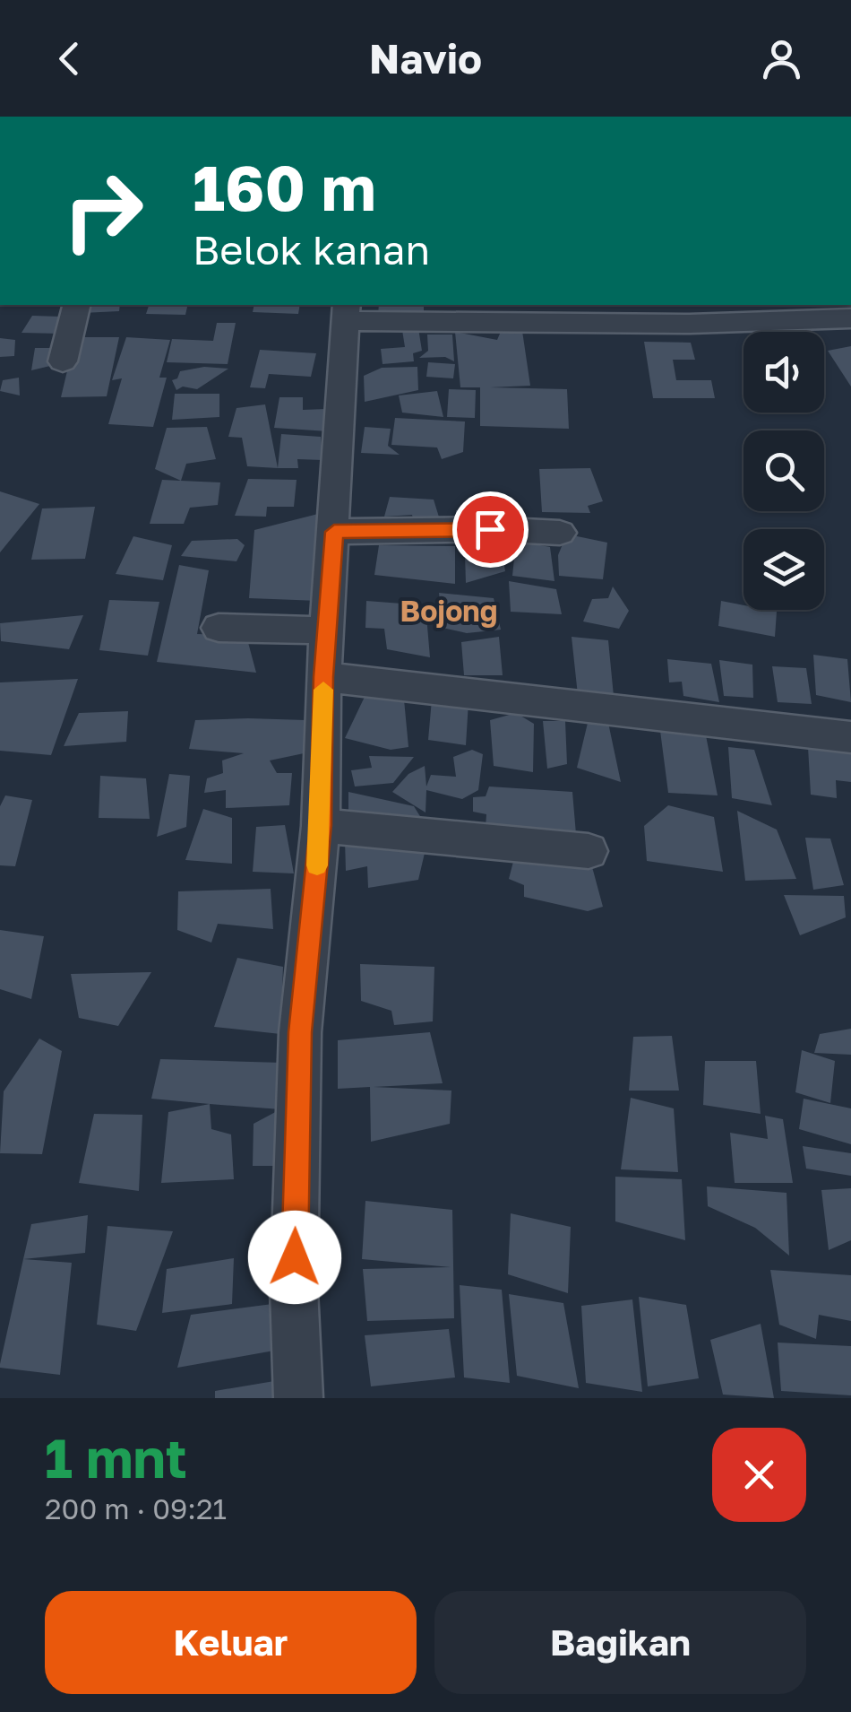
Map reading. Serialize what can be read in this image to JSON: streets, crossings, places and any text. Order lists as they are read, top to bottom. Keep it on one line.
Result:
{"districts":["Bojong"],"page":{"header":"Navio","turn":["160 m","Belok kanan"],"heading":["1 mnt","200 m · 09:21"],"buttons":["Keluar","Bagikan"]}}
